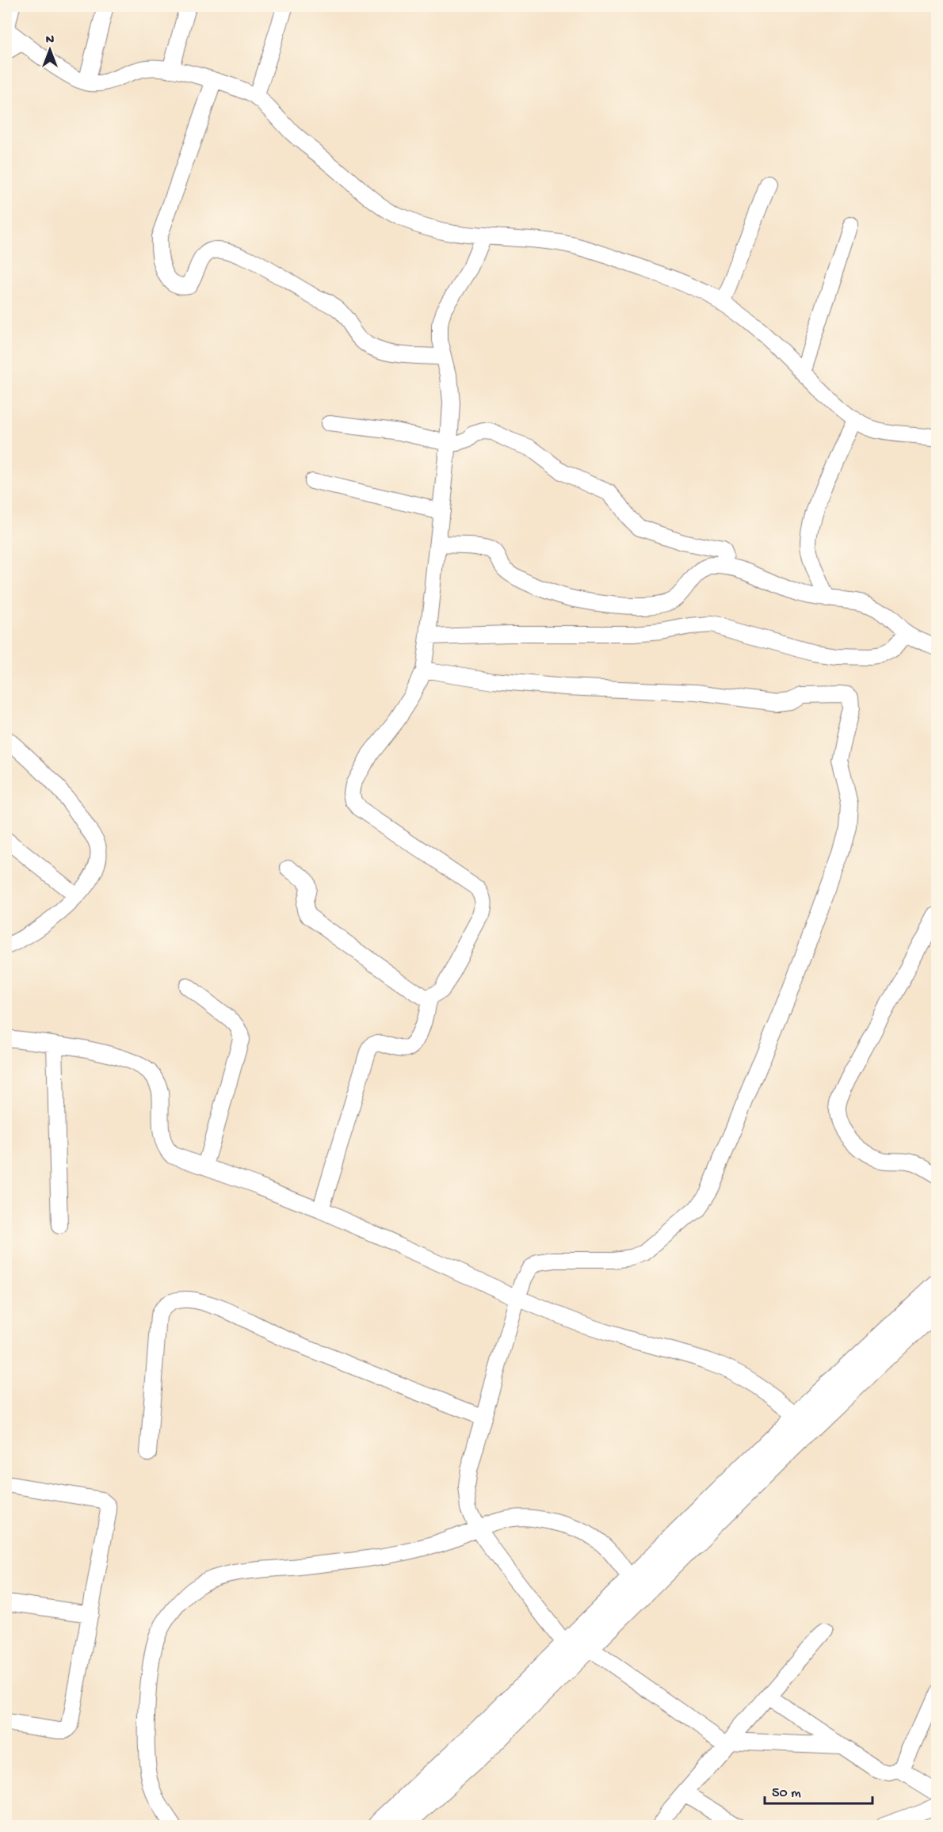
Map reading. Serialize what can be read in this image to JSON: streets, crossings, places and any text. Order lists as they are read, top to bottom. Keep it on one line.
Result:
{"scale_bar":"50 m","north":"top"}
